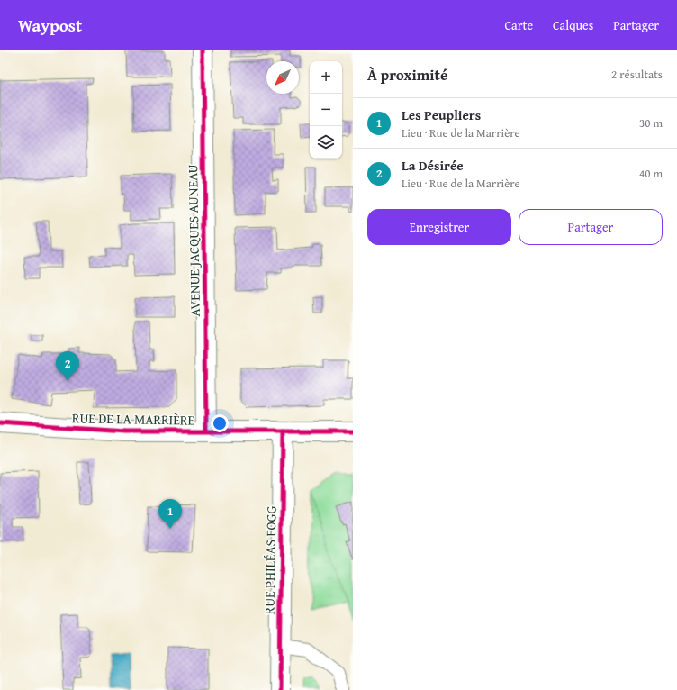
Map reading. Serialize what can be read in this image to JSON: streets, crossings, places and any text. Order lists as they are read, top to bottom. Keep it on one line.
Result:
{"streets":{"street":["AVENUE JACQUES AUNEAU","RUE DE LA MARRIÈRE","RUE PHILÉAS FOGG"]},"crossings":[["AVENUE JACQUES AUNEAU","RUE DE LA MARRIÈRE"],["RUE DE LA MARRIÈRE","RUE PHILÉAS FOGG"]],"north":"bottom left","page":{"header":"Waypost","nav":["Carte","Calques","Partager"],"heading":["À proximité","2 résultats"],"map_buttons":["+","−"],"list":[{"mark":"1","name":"Les Peupliers","note":"Lieu · Rue de la Marrière","value":"30 m"},{"mark":"2","name":"La Désirée","note":"Lieu · Rue de la Marrière","value":"40 m"}],"buttons":["Enregistrer","Partager"],"pins":["2","1"]}}
